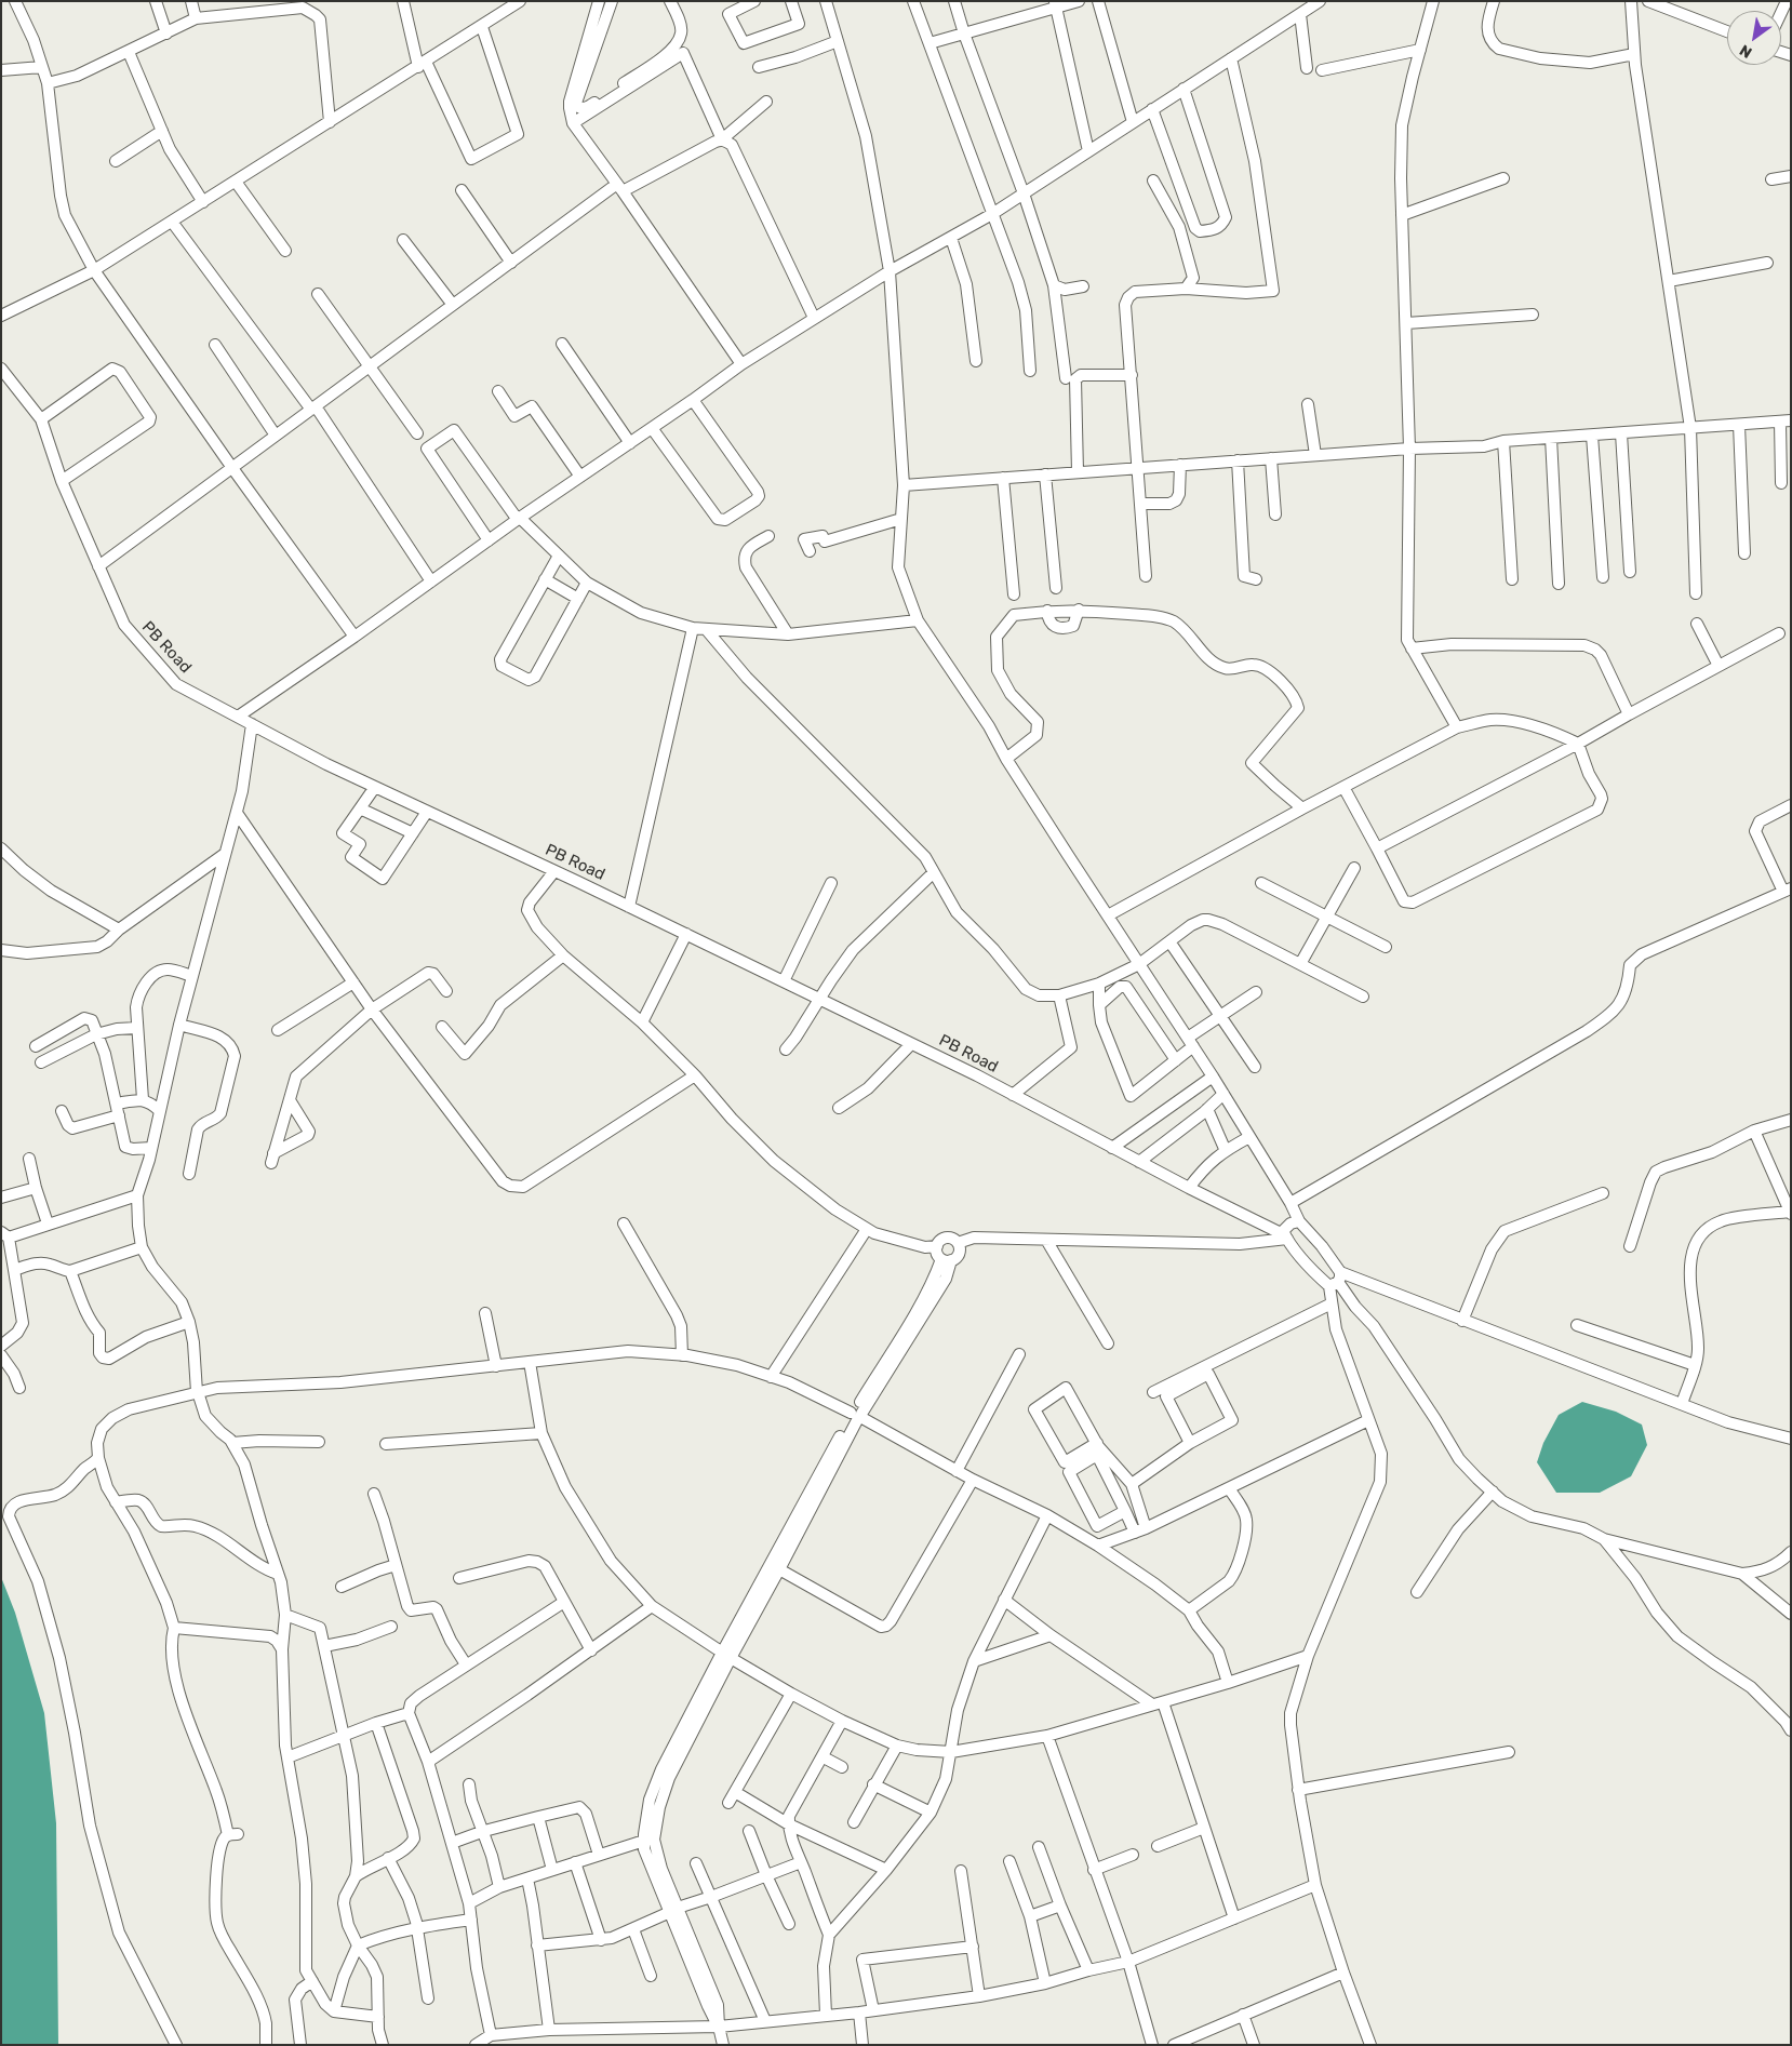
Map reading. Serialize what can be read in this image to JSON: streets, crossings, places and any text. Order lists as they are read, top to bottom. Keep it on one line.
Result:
{"streets":{"street":["PB Road"]},"north":"bottom left"}
